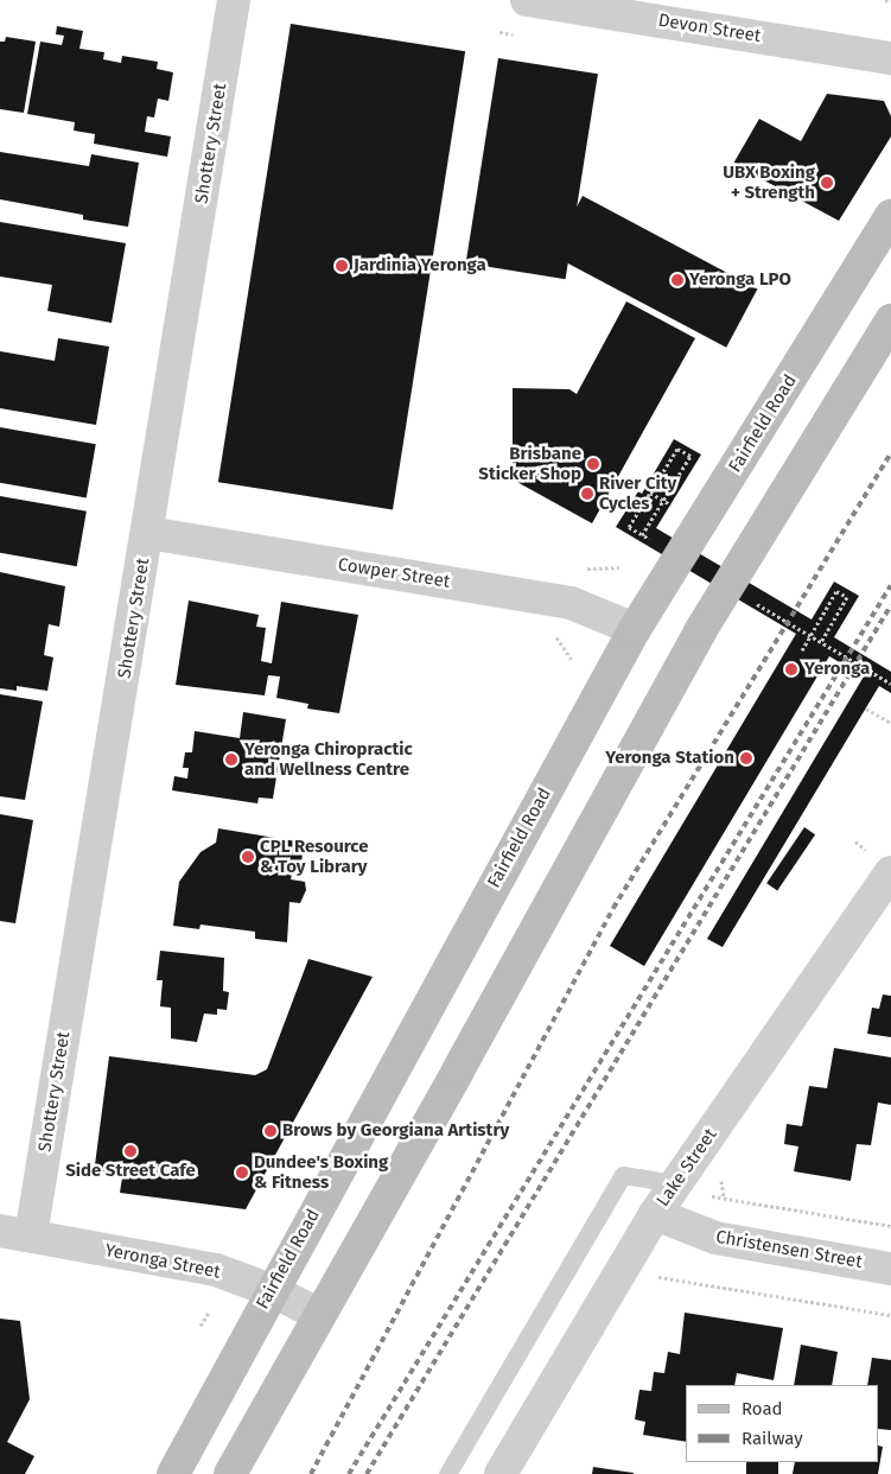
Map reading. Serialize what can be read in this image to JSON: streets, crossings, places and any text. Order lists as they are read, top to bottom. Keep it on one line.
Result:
{"streets":{"main road":["Fairfield Road"],"street":["Devon Street","Shottery Street","Cowper Street","Lake Street","Christensen Street","Yeronga Street"]},"crossings":[["Shottery Street","Cowper Street"],["Shottery Street","Yeronga Street"],["Fairfield Road","Cowper Street"],["Fairfield Road","Yeronga Street"],["Lake Street","Christensen Street"]],"places":["UBX Boxing + Strength","Jardinia Yeronga","Yeronga LPO","Brisbane Sticker Shop","River City Cycles","Yeronga","Yeronga Station","Yeronga Chiropractic and Wellness Centre","CPL Resource & Toy Library","Brows by Georgiana Artistry","Side Street Cafe","Dundee's Boxing & Fitness"],"legend":["Road","Railway"]}
